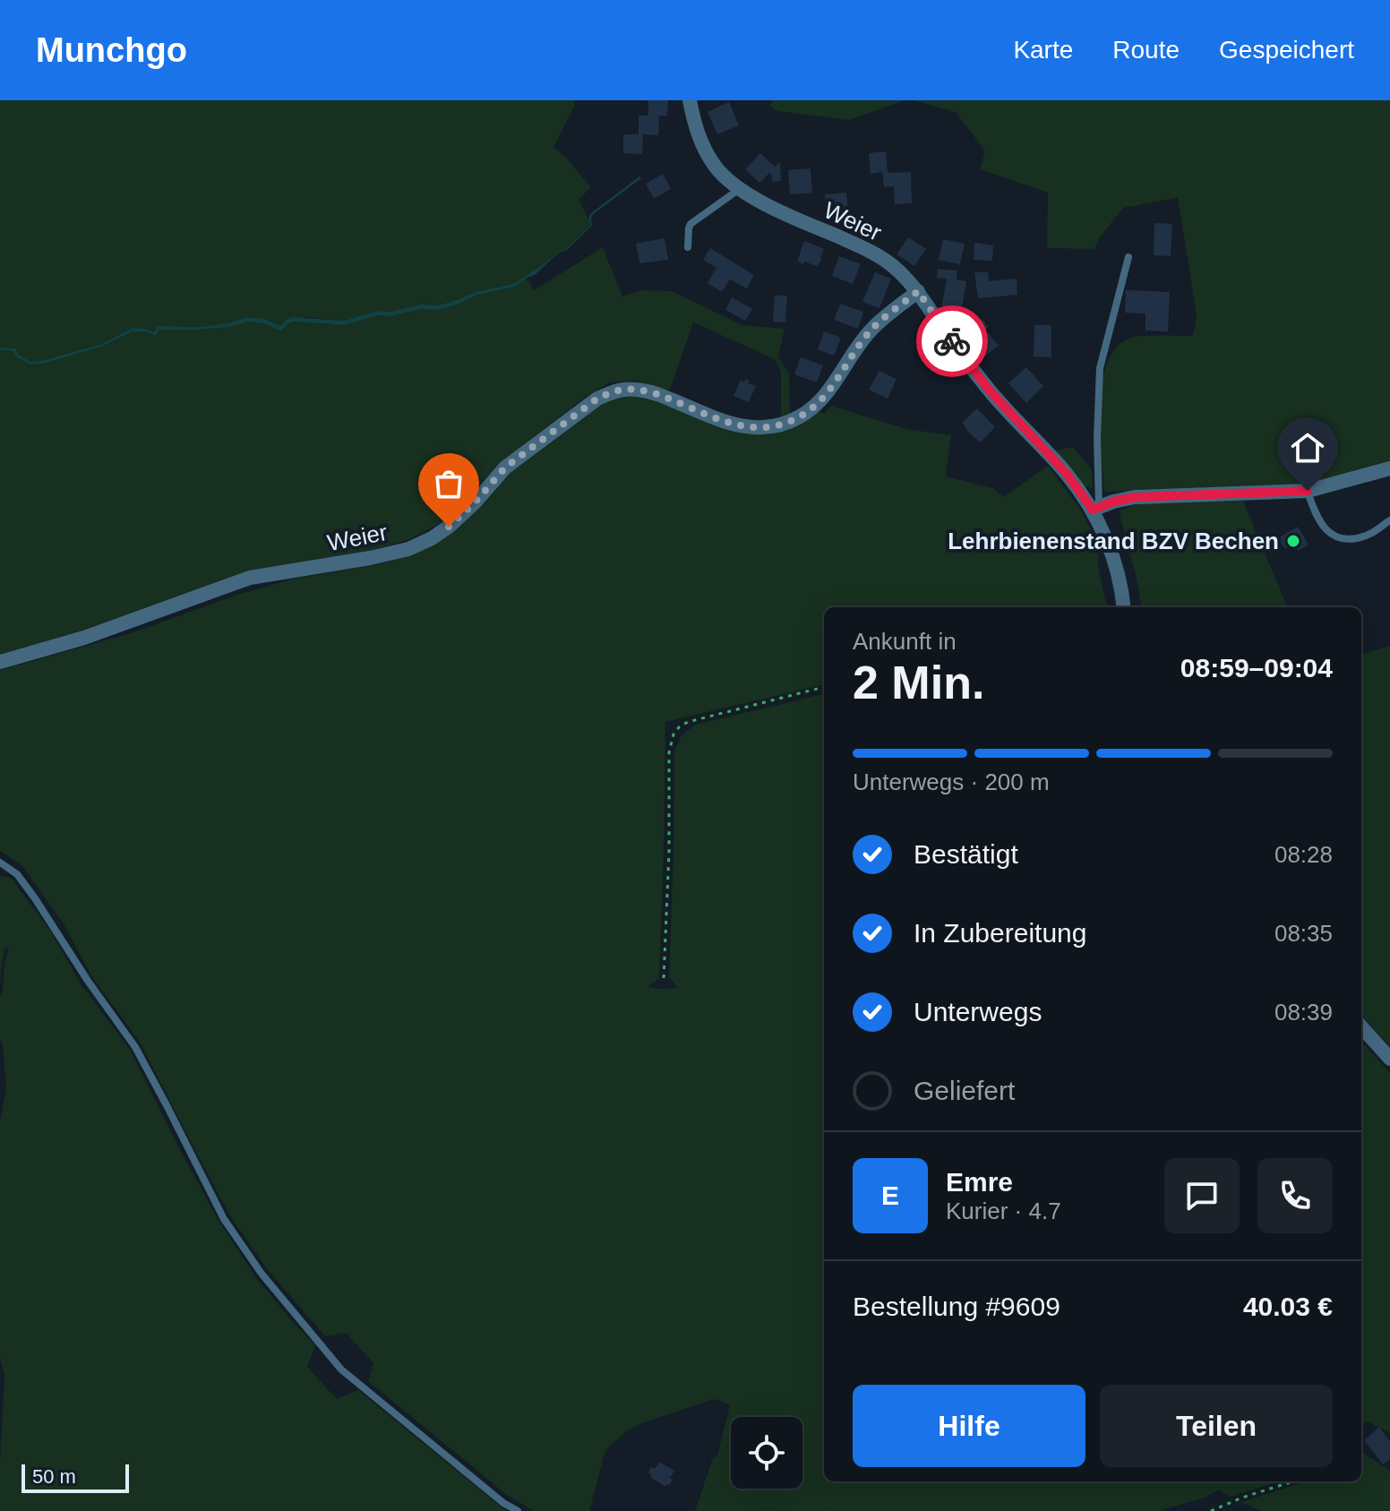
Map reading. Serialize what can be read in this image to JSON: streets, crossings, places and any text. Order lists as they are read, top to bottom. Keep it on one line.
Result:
{"streets":{"street":["Weier"]},"places":["Lehrbienenstand BZV Bechen"],"scale_bar":"50 m","page":{"header":"Munchgo","nav":["Karte","Route","Gespeichert"],"heading":["2 Min.","Ankunft in","08:59–09:04"],"panel":["Emre","Kurier · 4.7","Bestellung #9609","40.03 €"],"bar":"Unterwegs · 200 m","list":[["Bestätigt","08:28"],["In Zubereitung","08:35"],["Unterwegs","08:39"],"Geliefert"],"round":"E","buttons":["Hilfe","Teilen"],"scale":"50 m"}}
